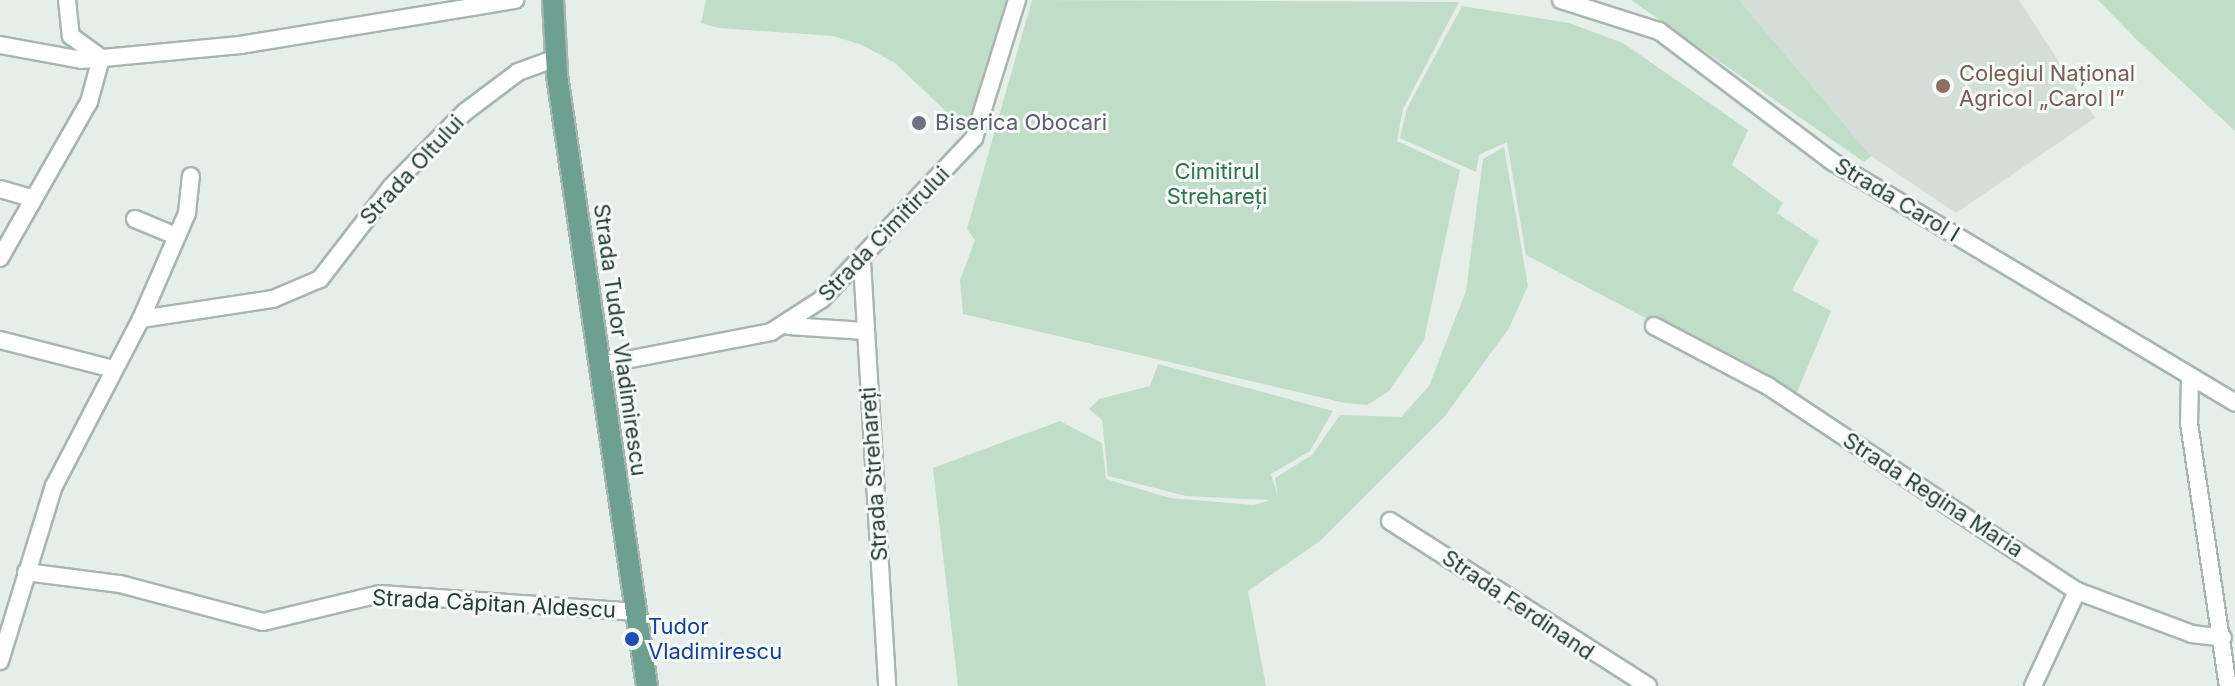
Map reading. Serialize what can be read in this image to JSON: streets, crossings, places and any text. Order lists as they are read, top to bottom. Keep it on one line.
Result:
{"streets":{"main road":["Strada Tudor Vladimirescu"],"street":["Strada Oltului","Strada Carol I","Strada Cimitirului","Strada Strehareți","Strada Regina Maria","Strada Căpitan Aldescu","Strada Ferdinand"]},"crossings":[["Strada Oltului","Strada Tudor Vladimirescu"],["Strada Cimitirului","Strada Tudor Vladimirescu"],["Strada Cimitirului","Strada Strehareți"],["Strada Tudor Vladimirescu","Strada Căpitan Aldescu"]],"parks":["Cimitirul Strehareți"],"places":["Colegiul Național Agricol „Carol I”","Biserica Obocari","Tudor Vladimirescu"]}
